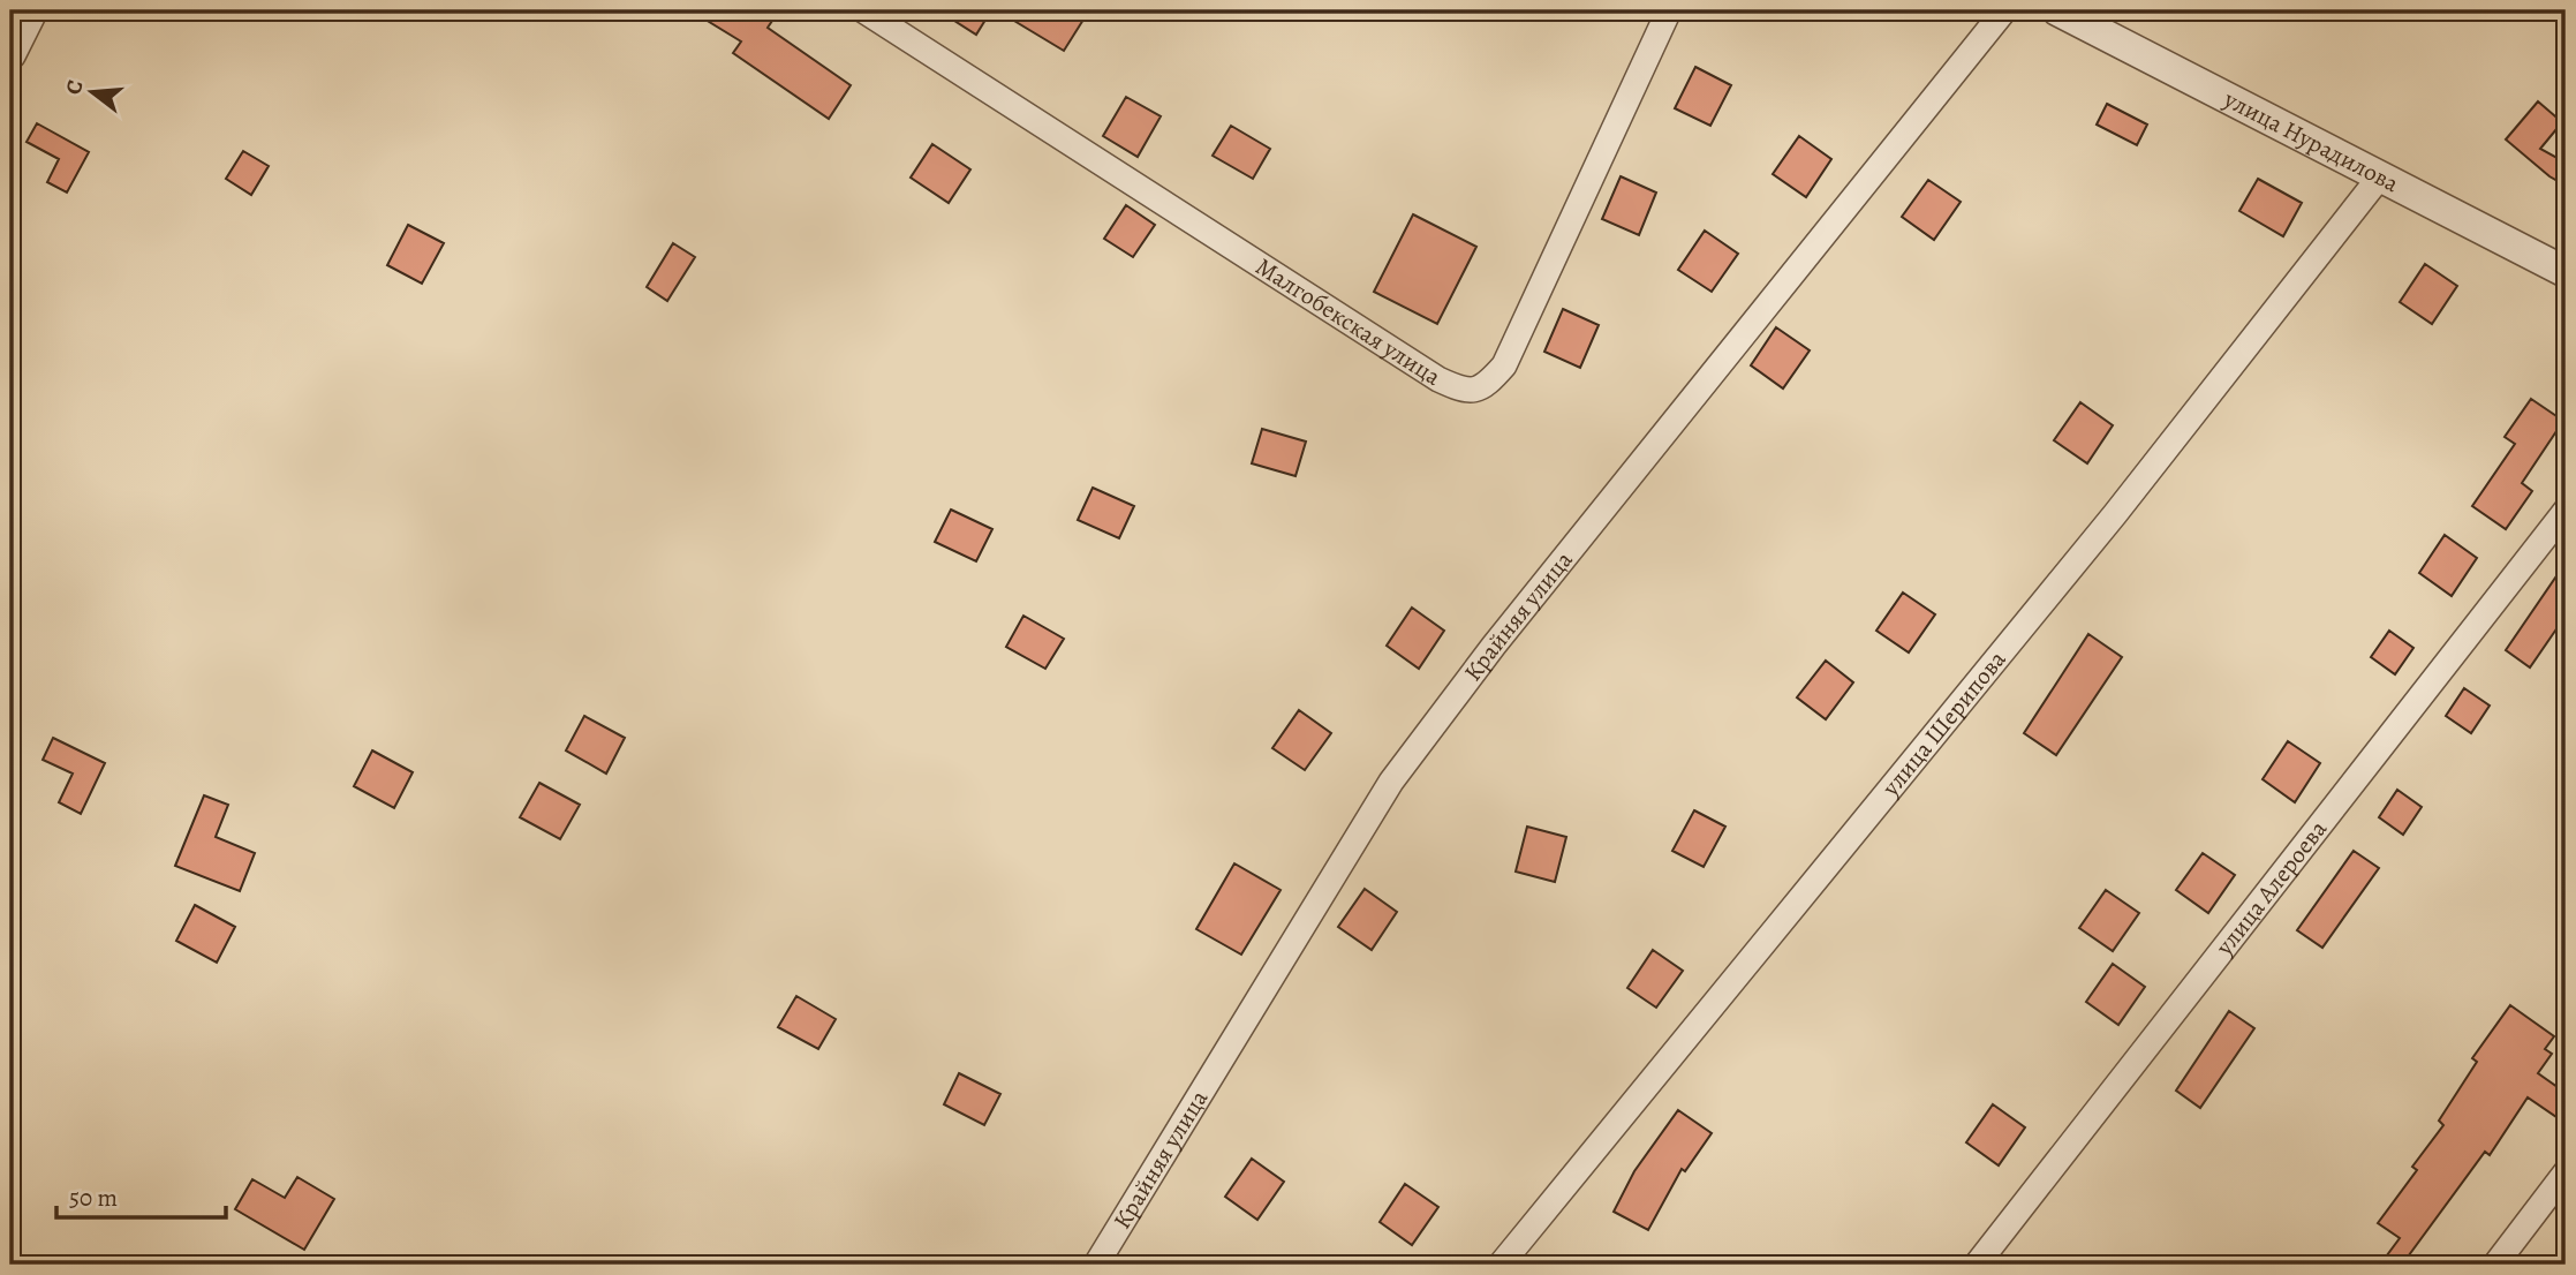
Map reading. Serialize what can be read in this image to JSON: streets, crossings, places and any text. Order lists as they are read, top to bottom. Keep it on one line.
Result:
{"streets":{"street":["улица Нурадилова","Малгобекская улица","Крайняя улица","улица Шерипова","улица Алероева"]},"crossings":[["улица Нурадилова","улица Шерипова"]],"scale_bar":"50 m","north":"left"}
